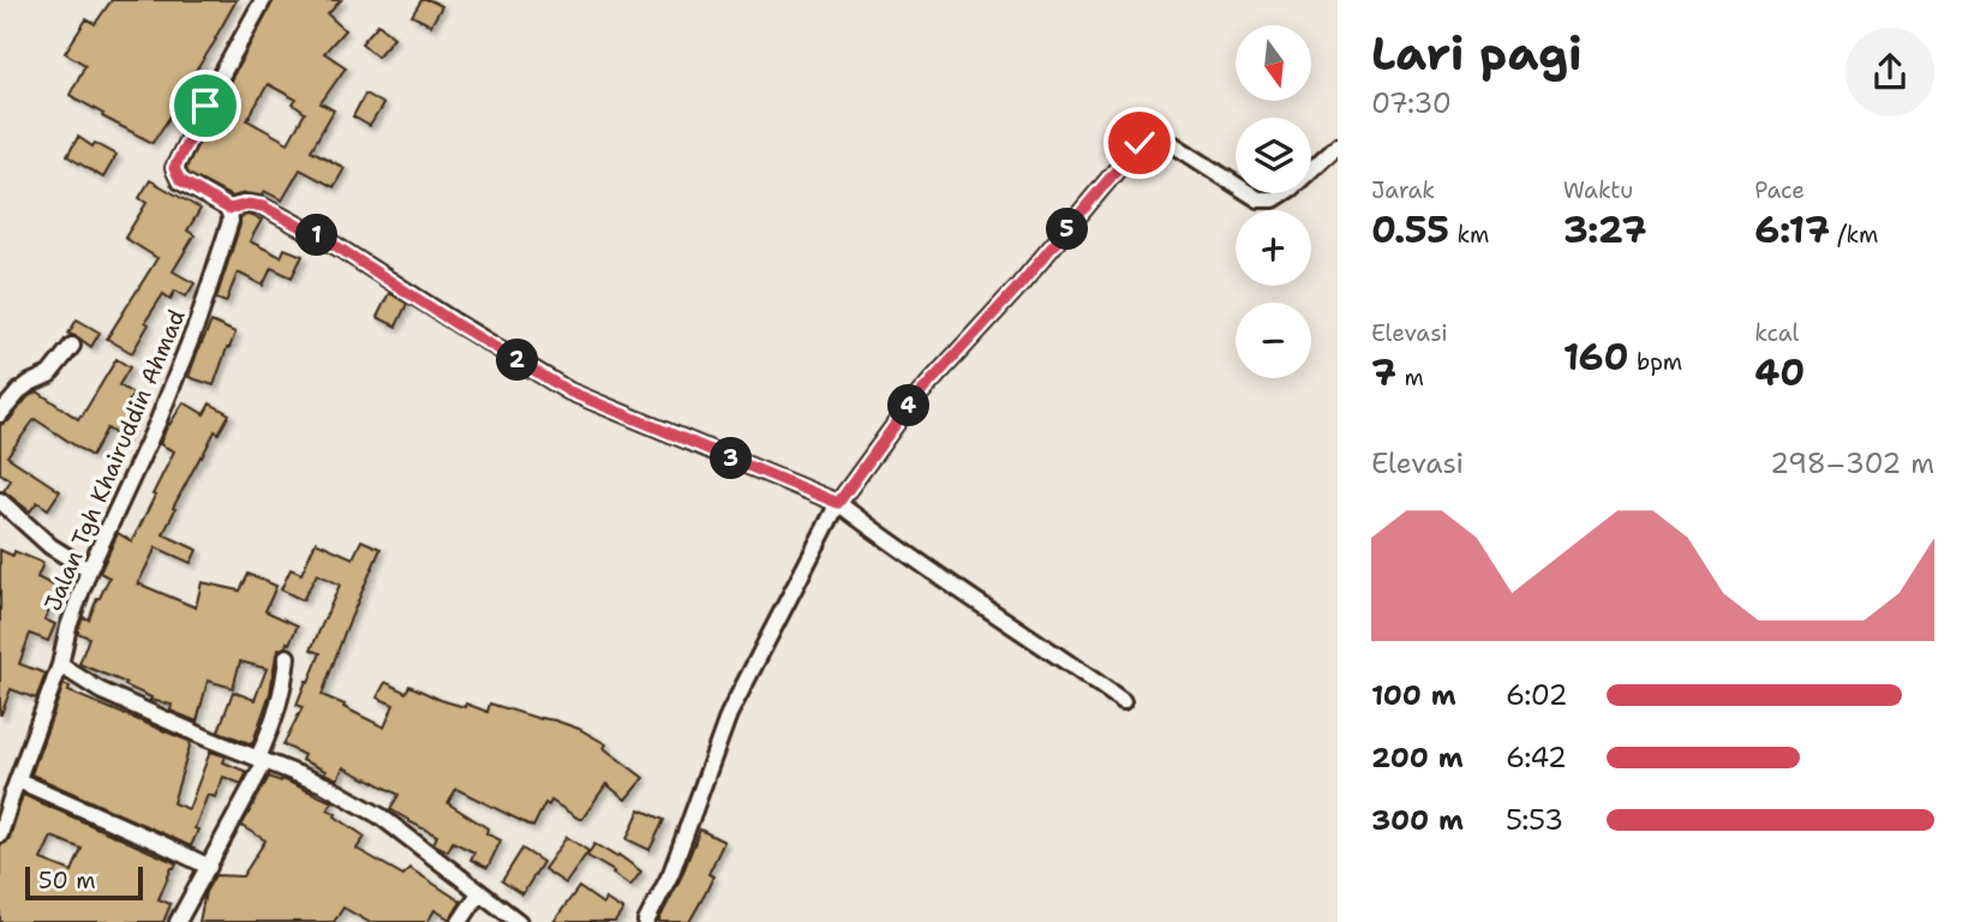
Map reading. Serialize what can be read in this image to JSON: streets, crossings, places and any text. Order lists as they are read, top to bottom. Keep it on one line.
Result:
{"streets":{"street":["Jalan Tgh Khairuddin Ahmad"]},"scale_bar":"50 m","north":"bottom","page":{"heading":["Lari pagi","07:30"],"map_buttons":["+","−"],"stats":[["Jarak","0.55 km"],["Waktu","3:27"],["Pace","6:17 /km"],["Elevasi","7 m"],["160 bpm"],["kcal","40"]],"pins":["5","1","2","4","3"],"chart":["Elevasi","298–302 m"],"list":[{"name":"100 m","note":"6:02"},{"name":"200 m","note":"6:42"},{"name":"300 m","note":"5:53"}],"scale":"50 m"}}
